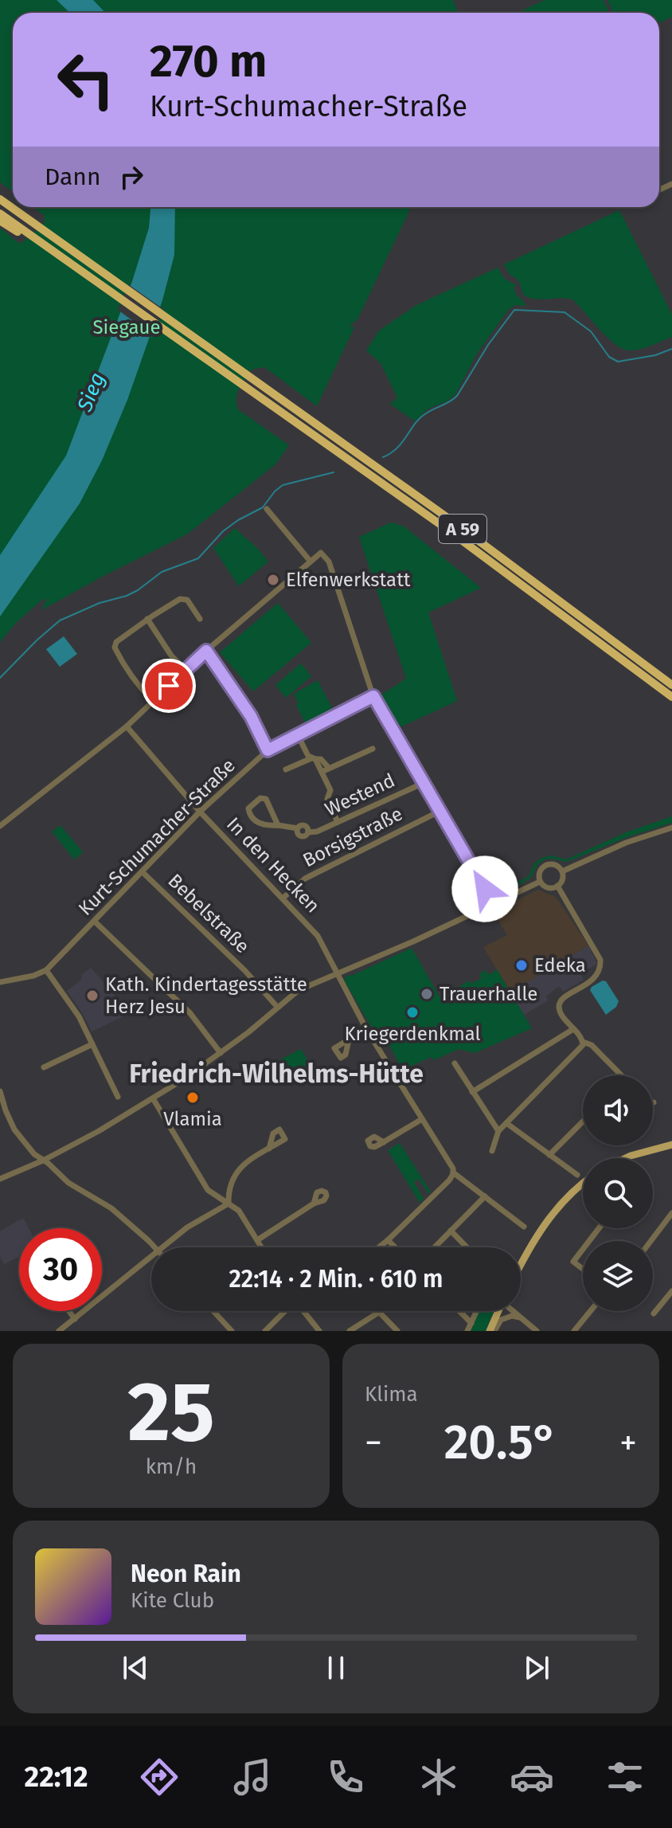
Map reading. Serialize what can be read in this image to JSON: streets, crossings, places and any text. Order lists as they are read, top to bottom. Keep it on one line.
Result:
{"streets":{"highway":["A 59"],"street":["Westend","Kurt-Schumacher-Straße","Borsigstraße","In den Hecken","Bebelstraße"]},"crossings":[["Kurt-Schumacher-Straße","In den Hecken"],["Kurt-Schumacher-Straße","Bebelstraße"],["Borsigstraße","In den Hecken"]],"districts":["Friedrich-Wilhelms-Hütte"],"water":["Sieg"],"parks":["Siegaue"],"places":["Elfenwerkstatt","Edeka","Trauerhalle","Kath. Kindertagesstätte Herz Jesu","Kriegerdenkmal","Vlamia"],"page":{"turn":["270 m","Kurt-Schumacher-Straße"],"then":"Dann","limit":"30","trip":"22:14 · 2 Min. · 610 m","tile":[["25","km/h"],"Klima"],"heat":["−","20.5°","+"],"song":["Neon Rain","Kite Club"],"tabs":"22:12"}}
